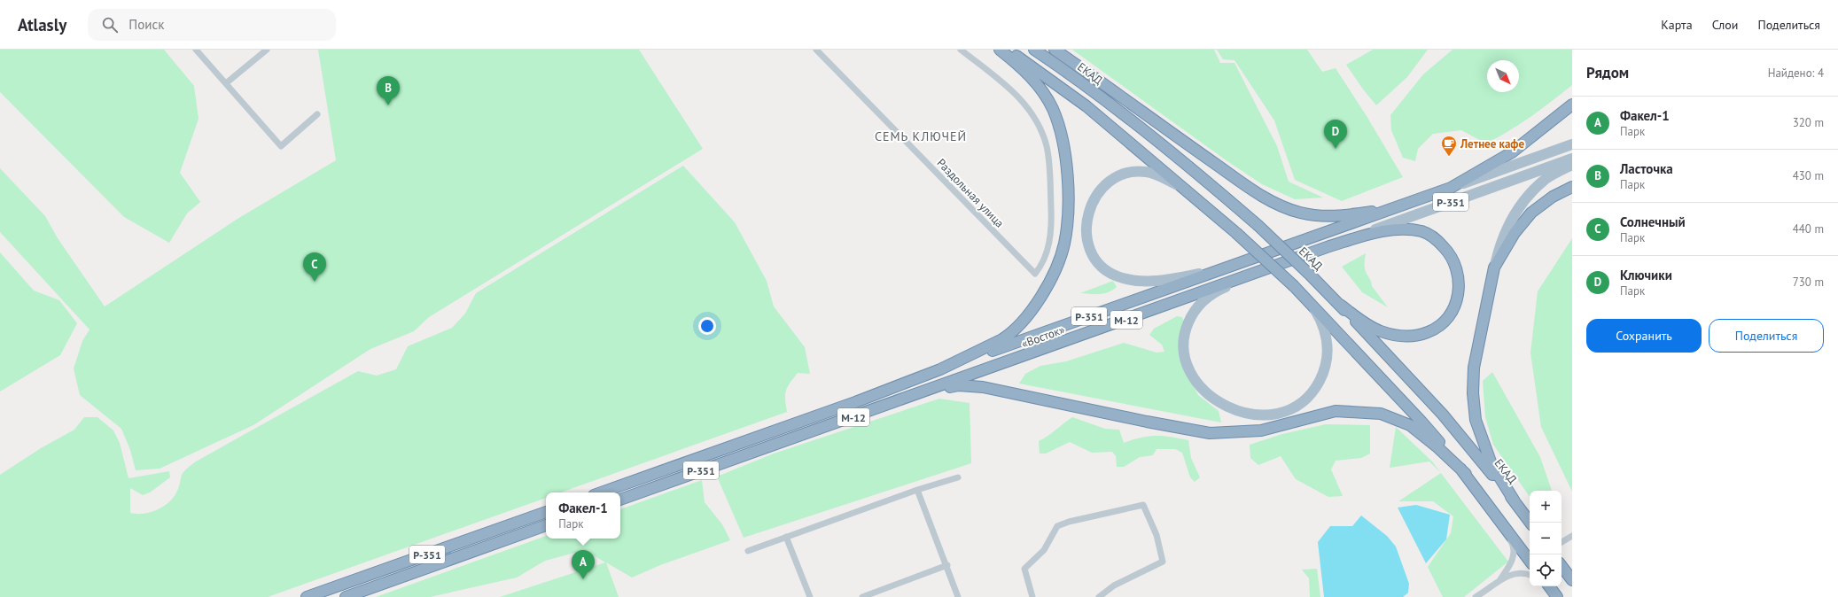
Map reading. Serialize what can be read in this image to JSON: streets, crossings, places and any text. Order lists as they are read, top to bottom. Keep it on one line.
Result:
{"streets":{"highway":["ЕКАД","Р-351","М-12","«Восток»"],"street":["Раздольная улица"]},"crossings":[["ЕКАД","«Восток»"],["Р-351","«Восток»"]],"districts":["СЕМЬ КЛЮЧЕЙ"],"places":{"cafe":["Летнее кафе"]},"north":"bottom right","page":{"header":"Atlasly","search":"Поиск","nav":["Карта","Слои","Поделиться"],"heading":["Рядом","Найдено: 4"],"pins":["B","D","C","A"],"list":[{"mark":"A","name":"Факел-1","note":"Парк","value":"320 m"},{"mark":"B","name":"Ласточка","note":"Парк","value":"430 m"},{"mark":"C","name":"Солнечный","note":"Парк","value":"440 m"},{"mark":"D","name":"Ключики","note":"Парк","value":"730 m"}],"buttons":["Сохранить","Поделиться"],"map_buttons":["+","−"],"popup":["Факел-1","Парк"]}}
